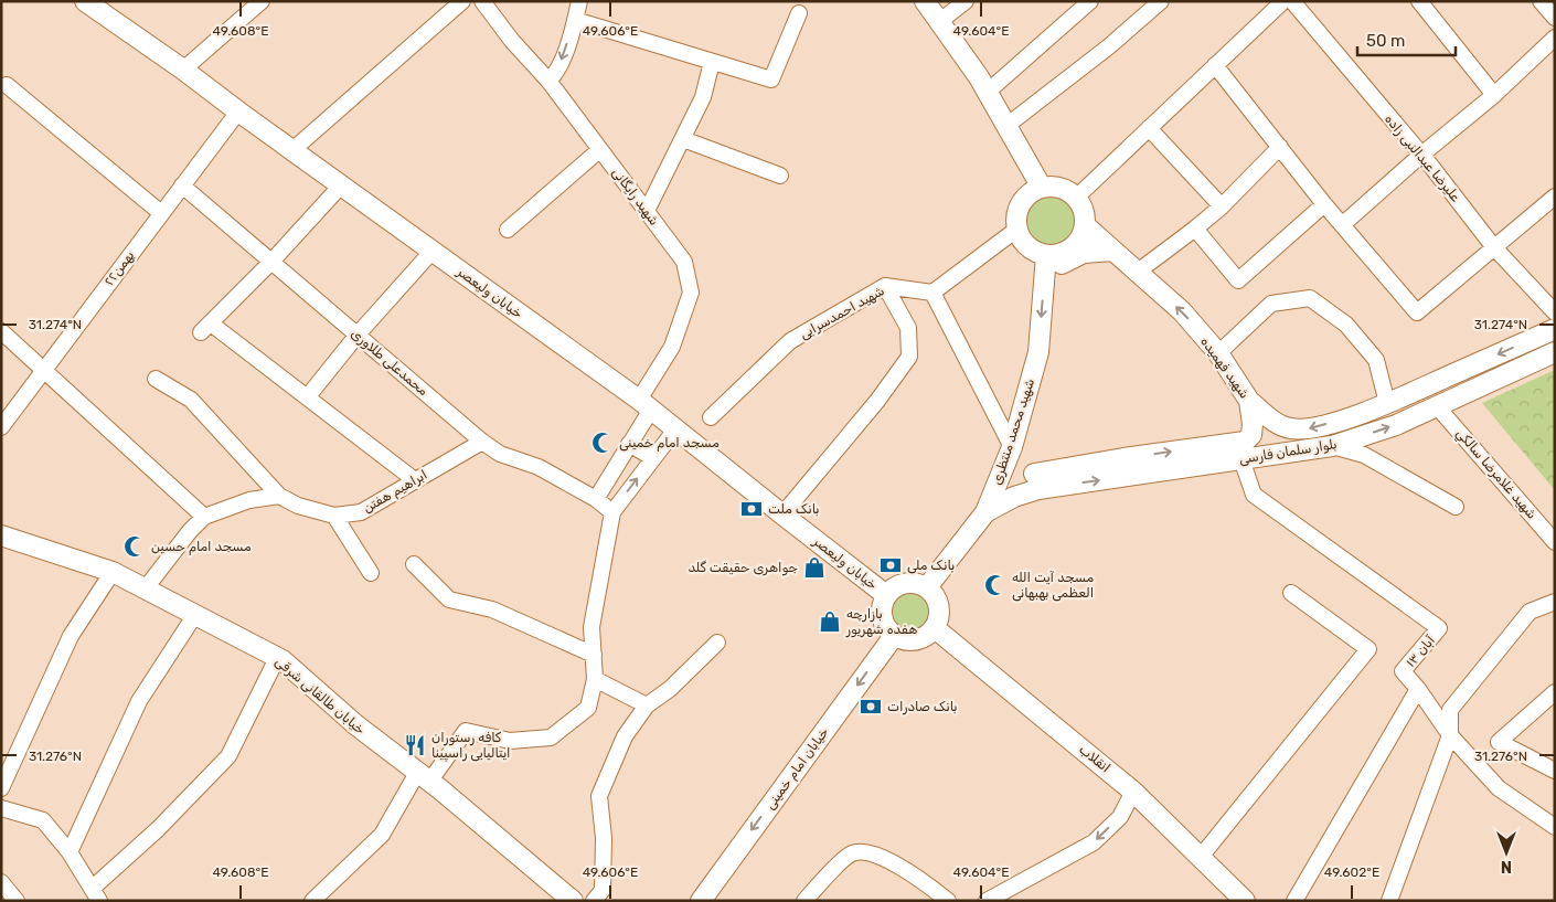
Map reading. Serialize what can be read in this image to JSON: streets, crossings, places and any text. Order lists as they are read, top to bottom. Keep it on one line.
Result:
{"streets":{"main road":["خیابان ولیعصر","شهید فهمیده","شهید محمد منتظری","بلوار سلمان فارسی","خیابان طالقانی شرقی","انقلاب","خیابان امام خمینی"],"street":["علیرضا عبدالنبی زاده","شهید رایگانی","۲۲بهمن","شهید احمدسرایی","محمدعلی طلاوری","شهید غلامرضا سالکي","ابراهیم هفتن","۱۳ آبان"]},"crossings":[["شهید رایگانی","خیابان ولیعصر"],["شهید رایگانی","محمدعلی طلاوری"],["۲۲بهمن","خیابان ولیعصر"],["۲۲بهمن","محمدعلی طلاوری"],["خیابان ولیعصر","شهید محمد منتظری"],["خیابان ولیعصر","انقلاب"],["خیابان ولیعصر","خیابان امام خمینی"],["محمدعلی طلاوری","ابراهیم هفتن"],["شهید فهمیده","شهید محمد منتظری"],["شهید فهمیده","بلوار سلمان فارسی"],["شهید محمد منتظری","انقلاب"],["شهید محمد منتظری","خیابان امام خمینی"],["بلوار سلمان فارسی","شهید غلامرضا سالکي"],["بلوار سلمان فارسی","۱۳ آبان"],["انقلاب","خیابان امام خمینی"]],"one_way":["شهید محمد منتظری","خیابان امام خمینی"],"places":{"mosque":["مسجد امام خمینی","مسجد امام حسین","مسجد آیت الله العظمی بهبهانی"],"bank":["بانک ملت","بانک ملی","بانک صادرات"],"shop":["جواهری حقیقت گلد","بازارچه هفده شهریور"],"restaurant":["کافه رستوران ایتالیایی راسپینا"]},"scale_bar":"50 m","north":"bottom","coordinates":["49.608°E","49.606°E","49.604°E","31.274°N","31.276°N","49.602°E"]}
